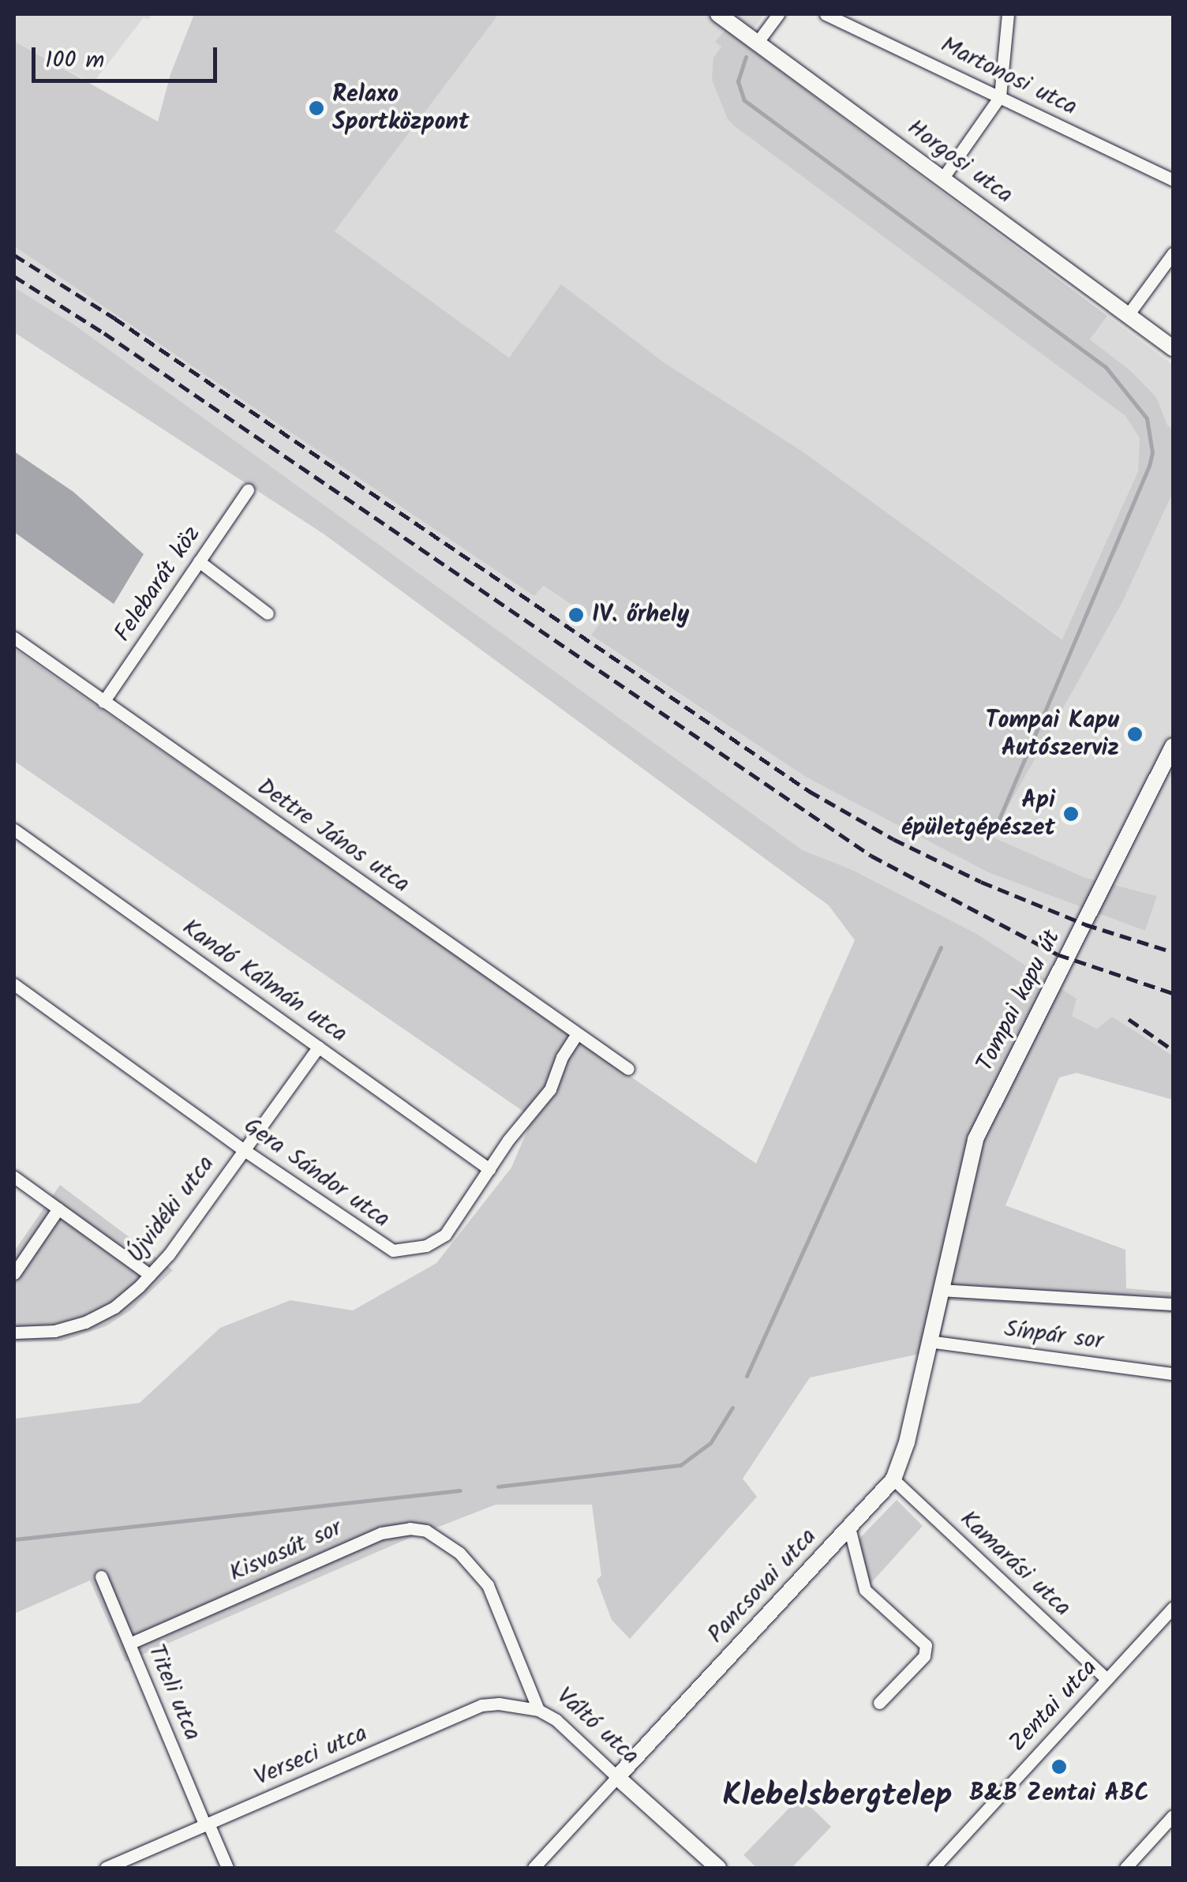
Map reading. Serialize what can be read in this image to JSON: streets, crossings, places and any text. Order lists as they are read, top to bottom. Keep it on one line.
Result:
{"streets":{"street":["Martonosi utca","Horgosi utca","Felebarát köz","Dettre János utca","Kandó Kálmán utca","Tompai kapu út","Gera Sándor utca","Újvidéki utca","Sínpár sor","Kisvasút sor","Kamarási utca","Pancsovai utca","Titeli utca","Zentai utca","Váltó utca","Verseci utca"]},"crossings":[["Felebarát köz","Dettre János utca"],["Dettre János utca","Gera Sándor utca"],["Kandó Kálmán utca","Gera Sándor utca"],["Kandó Kálmán utca","Újvidéki utca"],["Tompai kapu út","Pancsovai utca"],["Gera Sándor utca","Újvidéki utca"],["Sínpár sor","Pancsovai utca"],["Kisvasút sor","Titeli utca"],["Kisvasút sor","Váltó utca"],["Kamarási utca","Pancsovai utca"],["Kamarási utca","Zentai utca"],["Pancsovai utca","Váltó utca"],["Titeli utca","Verseci utca"],["Váltó utca","Verseci utca"]],"districts":["Klebelsbergtelep"],"places":["Relaxo Sportközpont","IV. őrhely","Tompai Kapu Autószerviz","Api épületgépészet","B&B Zentai ABC"],"scale_bar":"100 m"}
